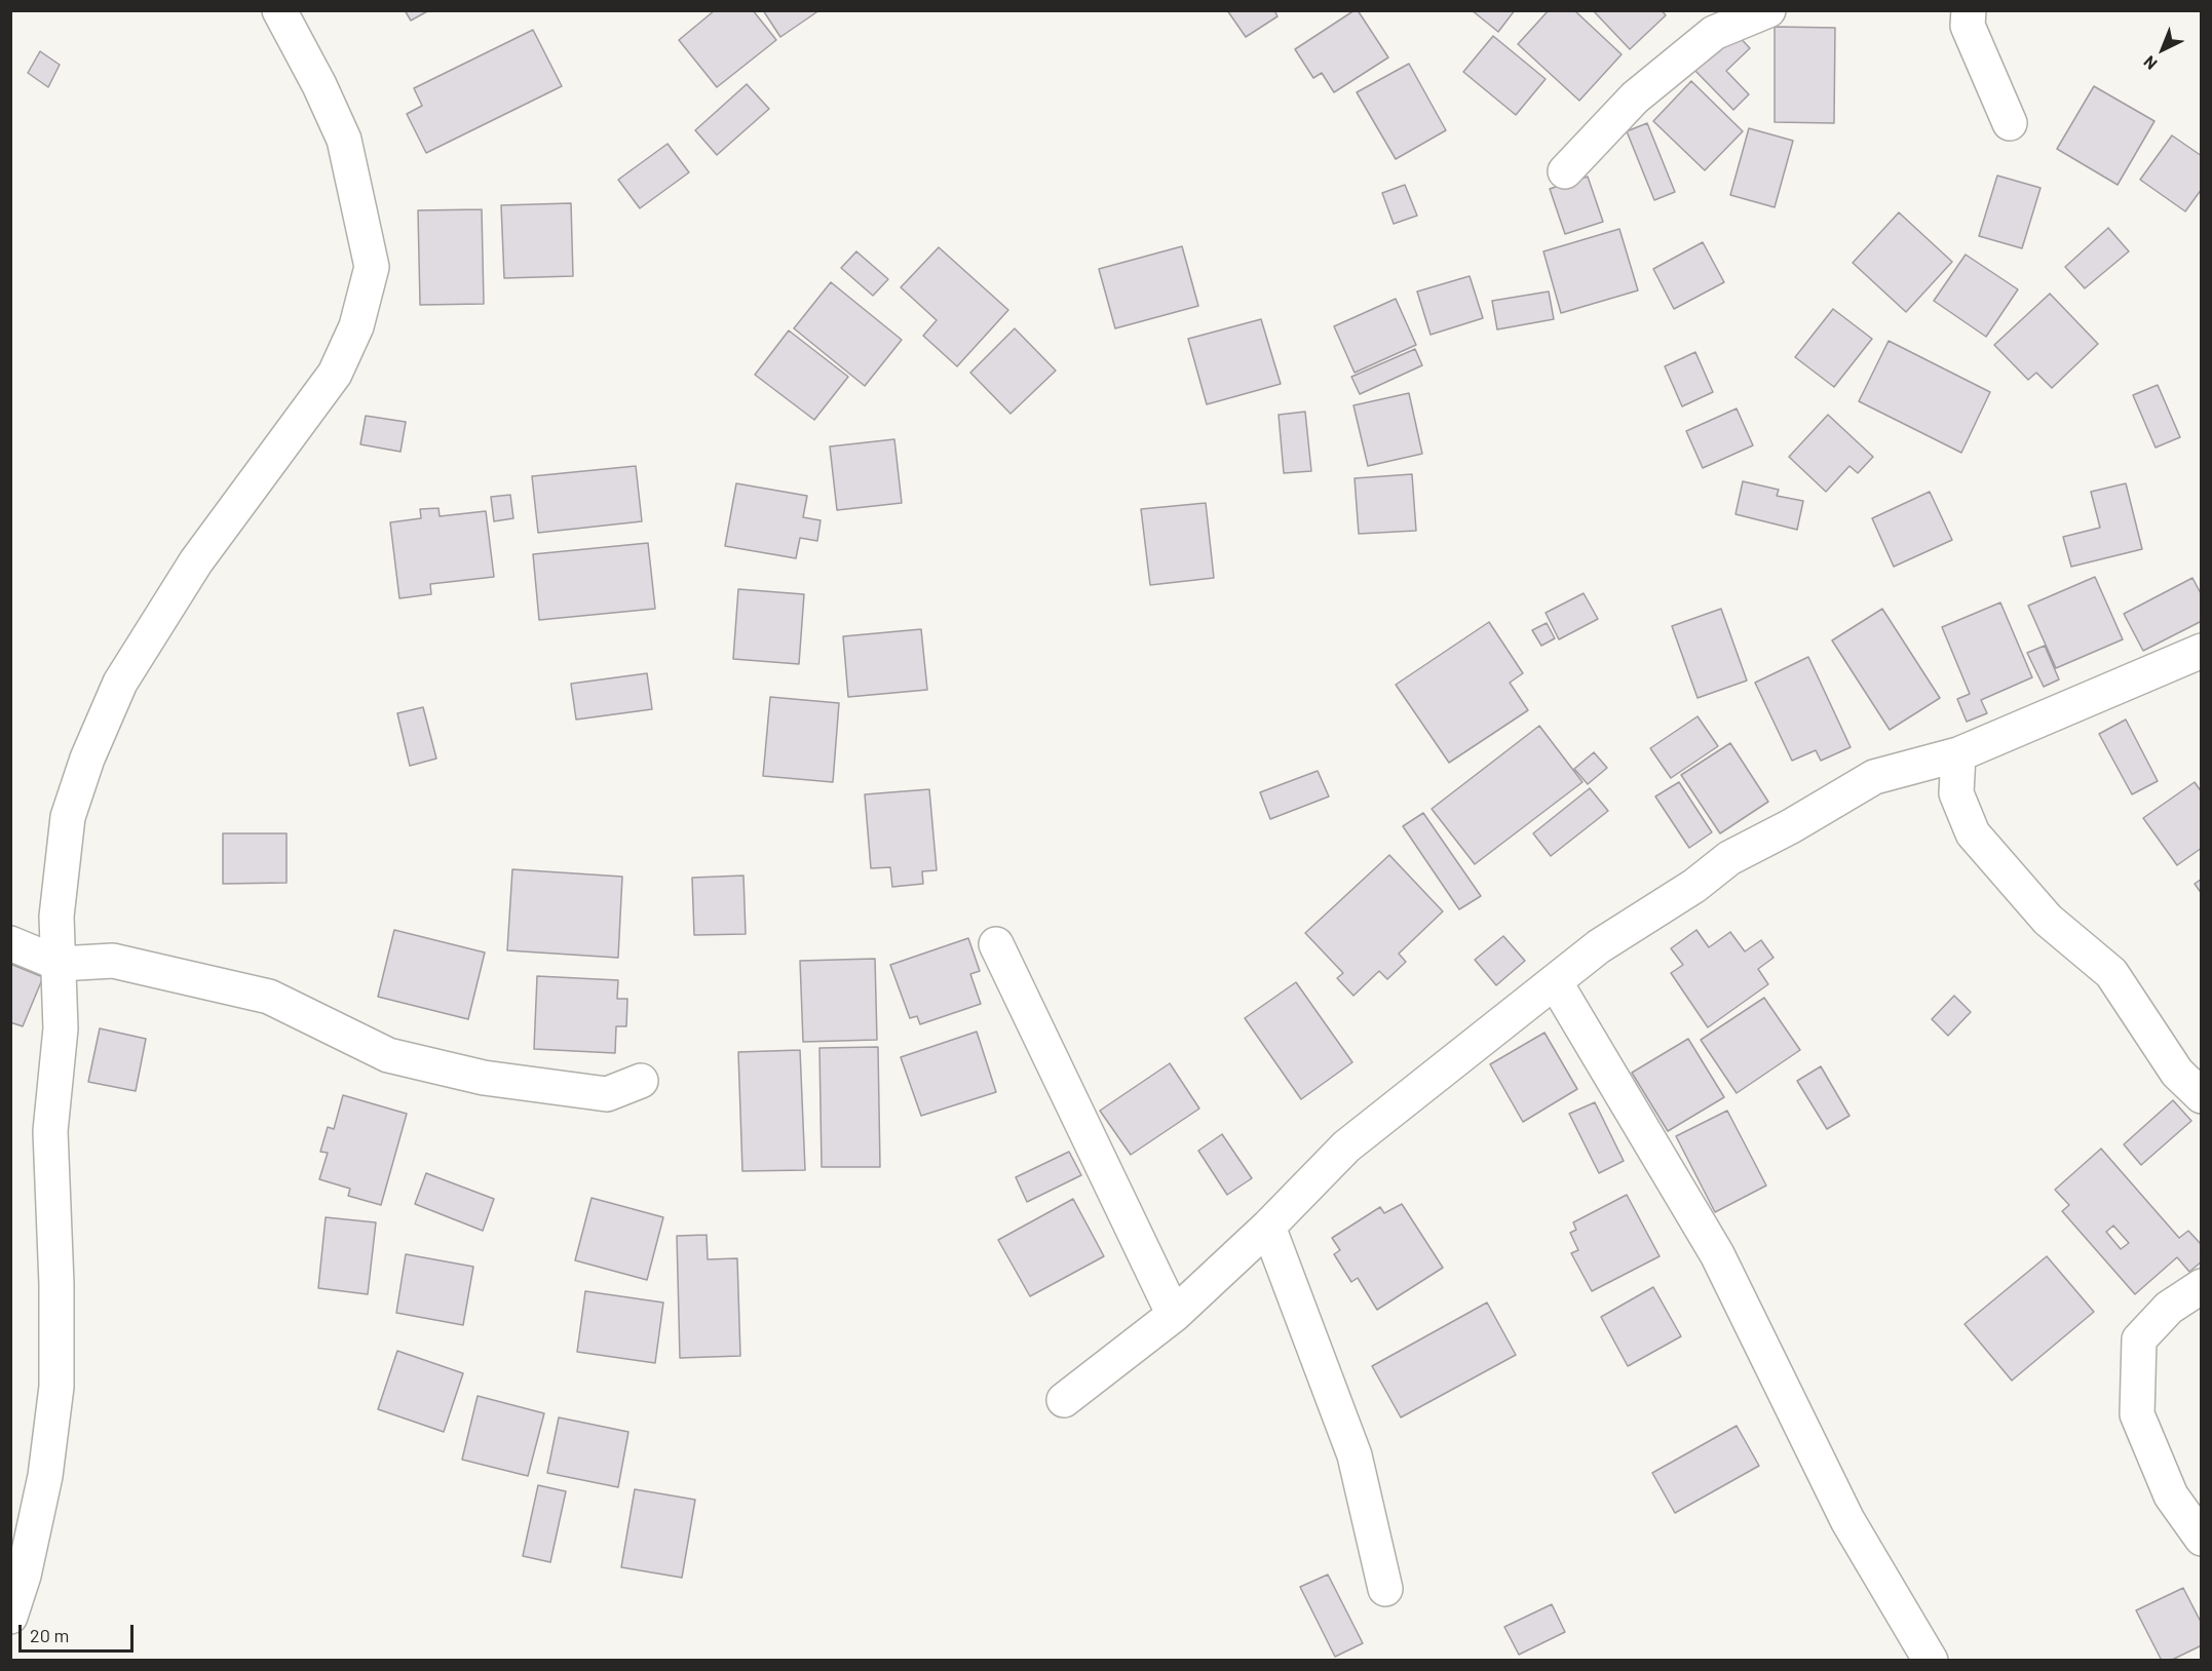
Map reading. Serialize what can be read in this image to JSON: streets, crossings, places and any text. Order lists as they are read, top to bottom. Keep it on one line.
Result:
{"scale_bar":"20 m","north":"bottom left"}
